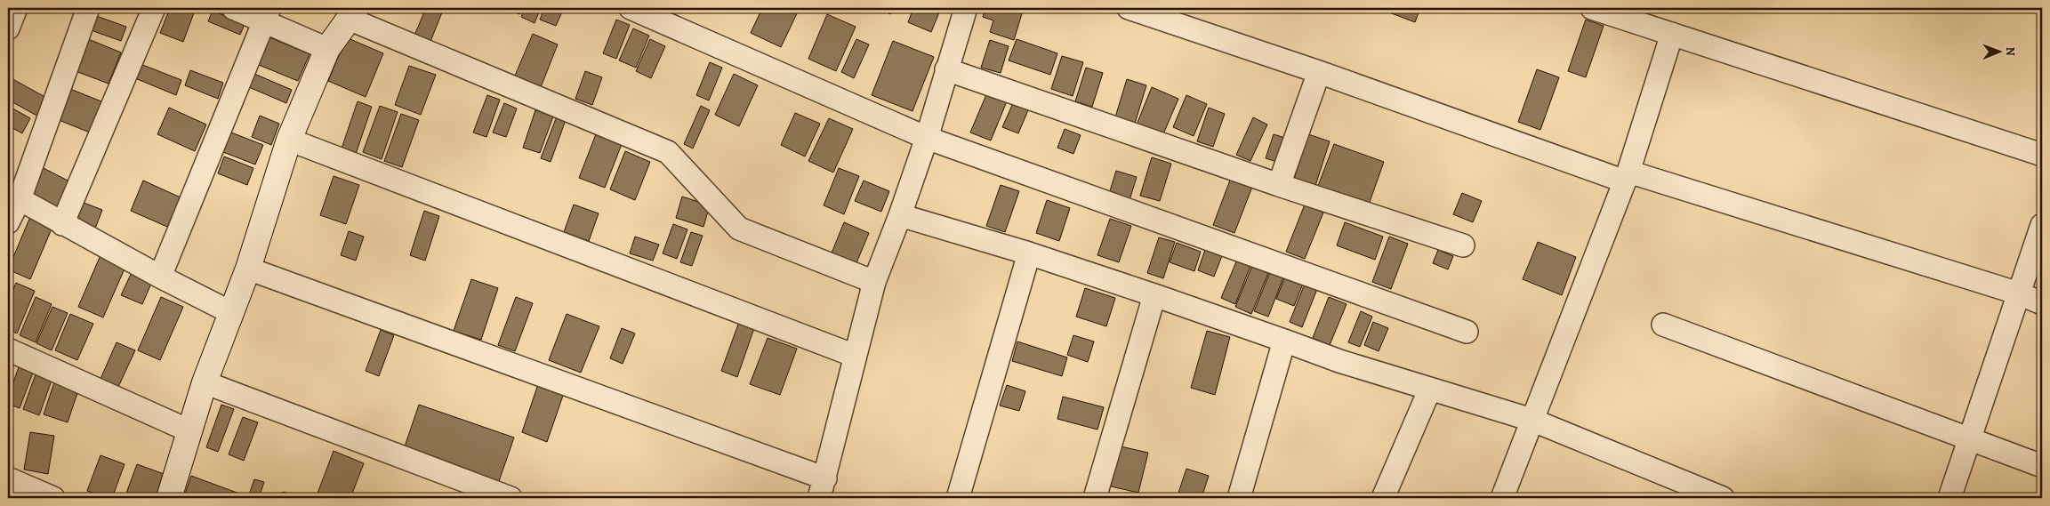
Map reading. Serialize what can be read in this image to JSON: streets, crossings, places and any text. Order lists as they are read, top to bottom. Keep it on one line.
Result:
{"north":"right"}
